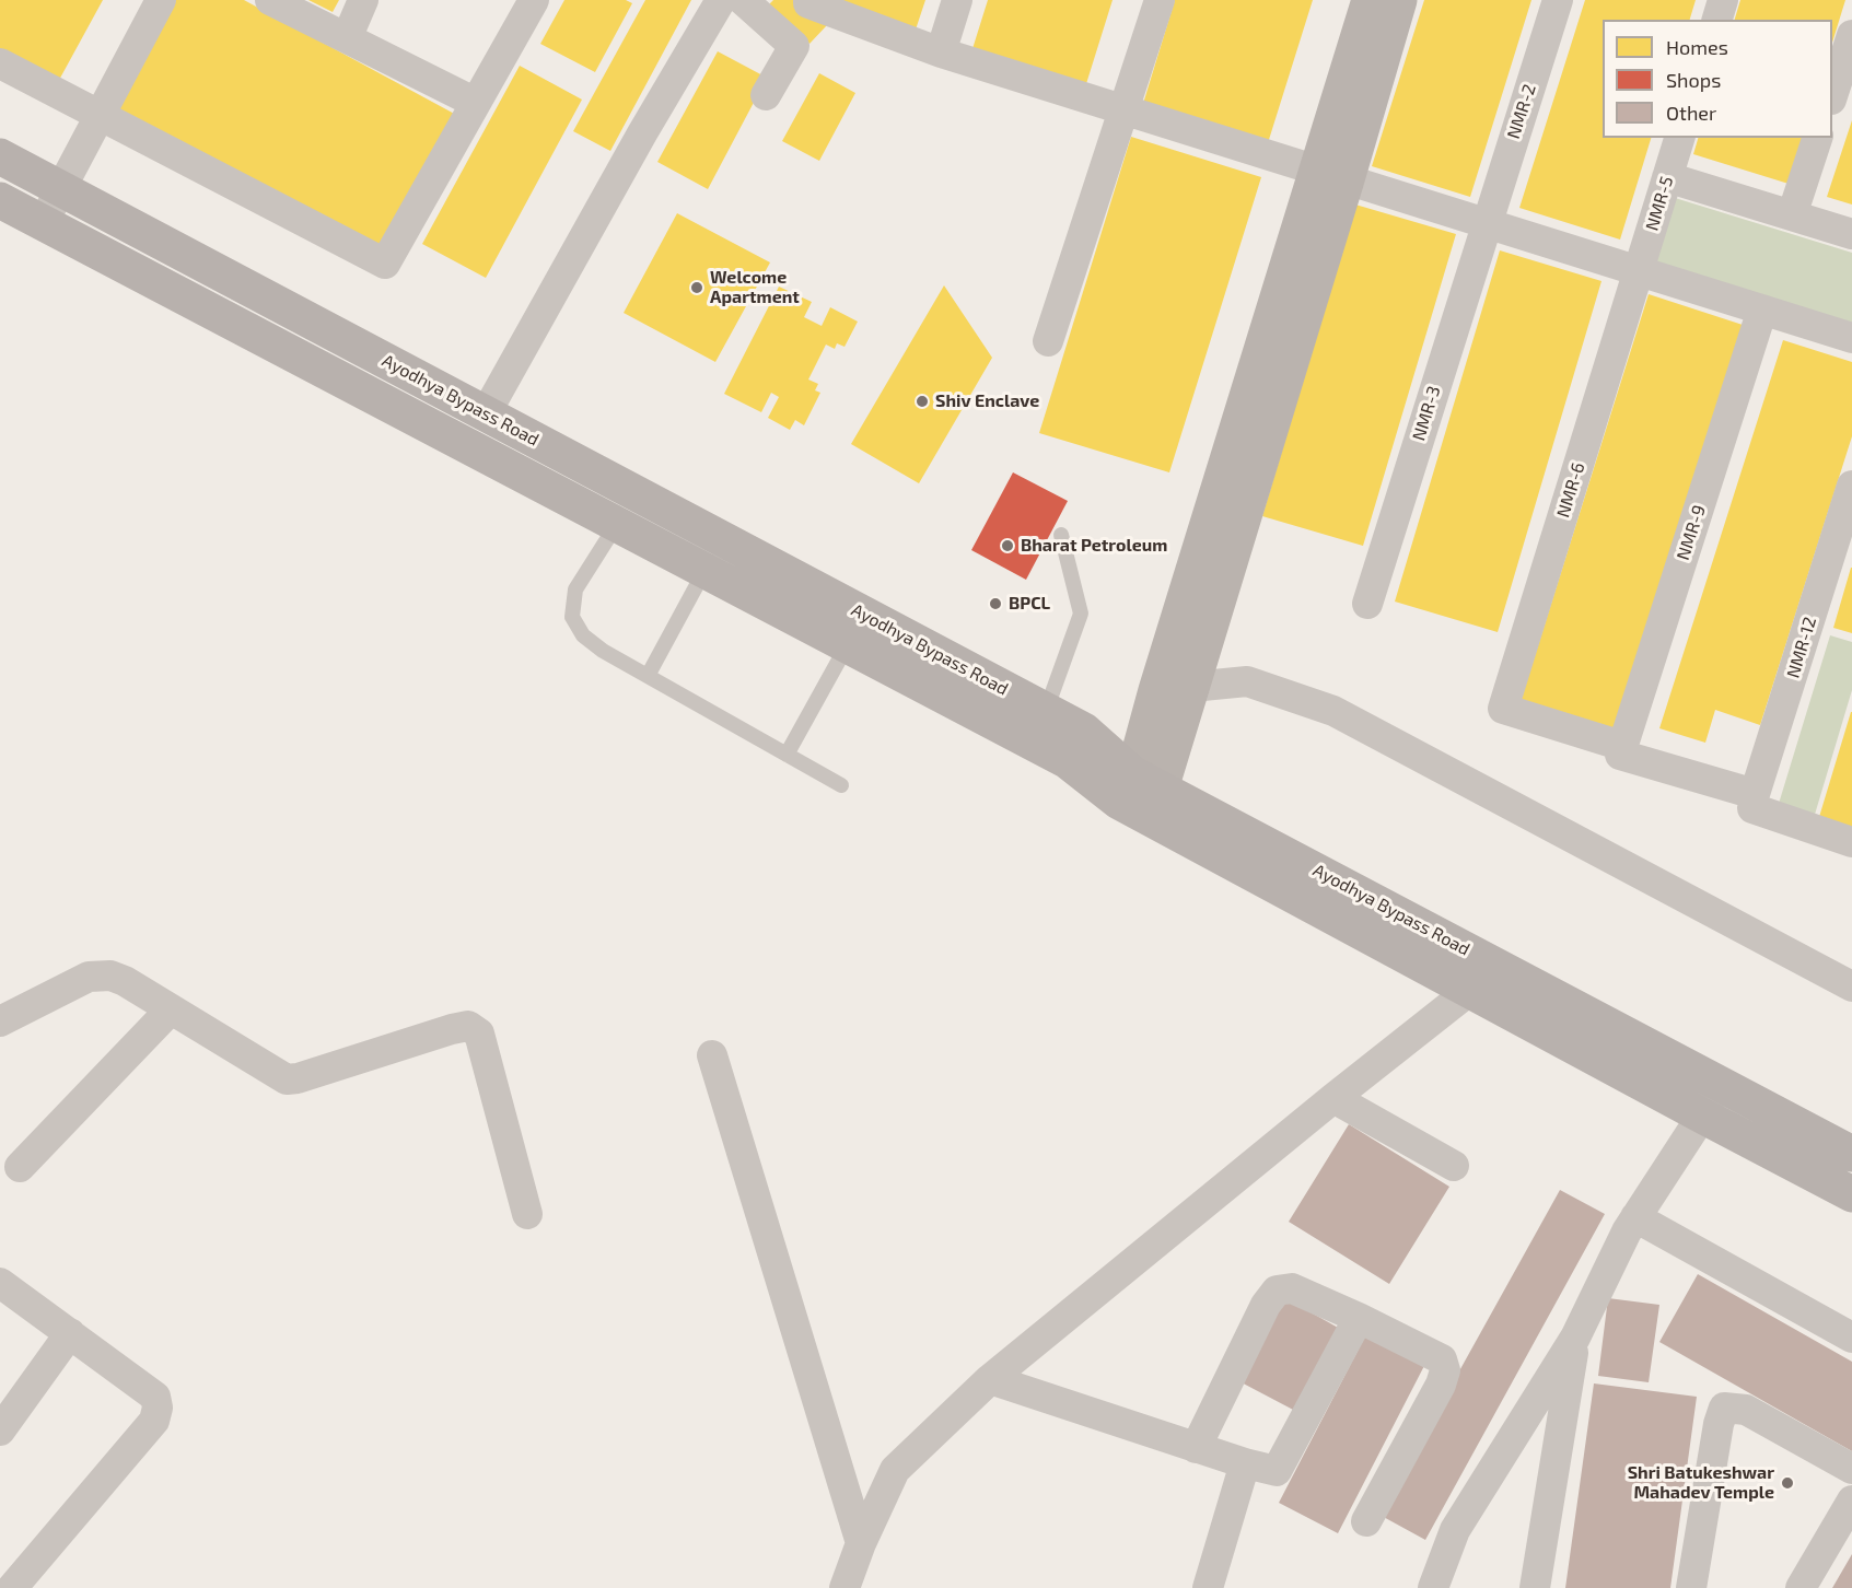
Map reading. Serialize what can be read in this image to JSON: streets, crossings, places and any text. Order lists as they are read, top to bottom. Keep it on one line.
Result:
{"streets":{"main road":["Ayodhya Bypass Road"],"street":["NMR-2","NMR-5","NMR-3","NMR-6","NMR-9","NMR-12"]},"crossings":[["NMR-2","NMR-3"],["NMR-5","NMR-6"],["NMR-6","NMR-9"]],"places":["Welcome Apartment","Shiv Enclave","Bharat Petroleum","BPCL","Shri Batukeshwar Mahadev Temple"],"legend":["Homes","Shops","Other"]}
